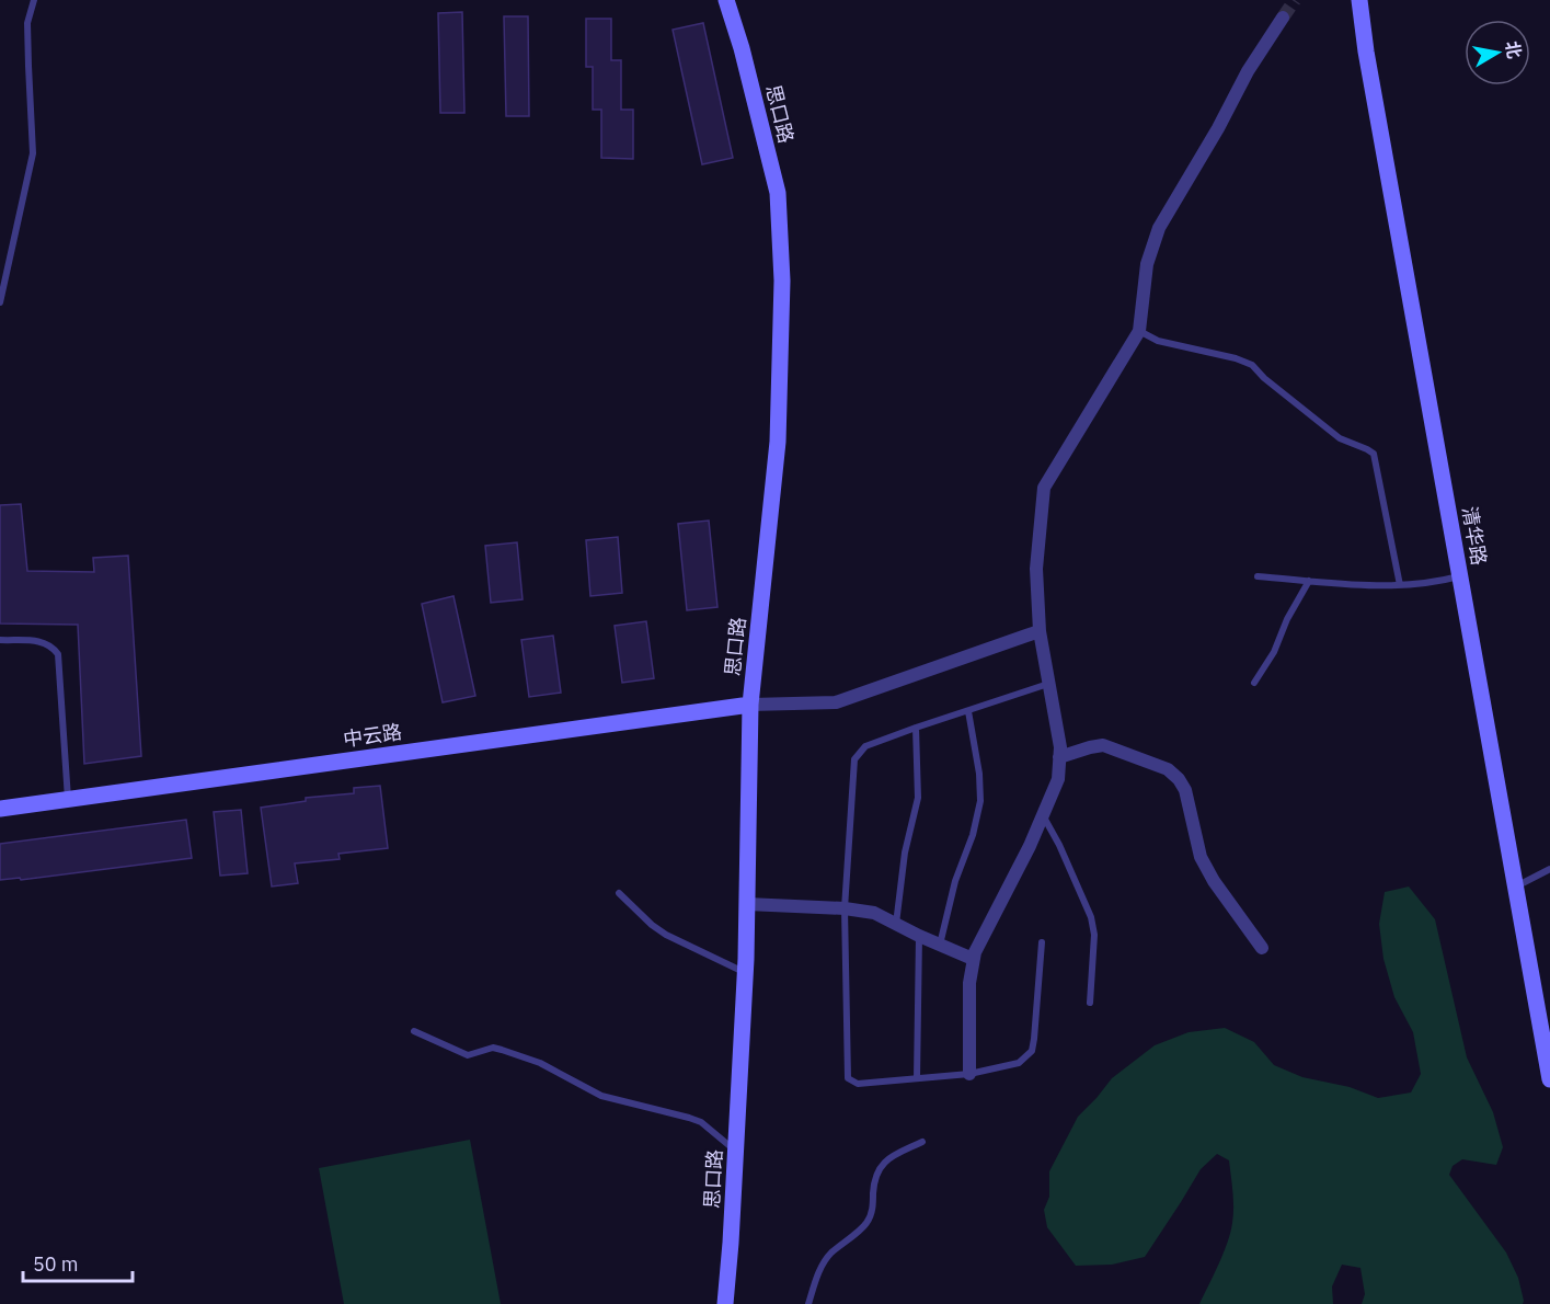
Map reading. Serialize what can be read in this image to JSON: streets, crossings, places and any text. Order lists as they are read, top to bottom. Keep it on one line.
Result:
{"streets":{"street":["思口路","清华路","中云路"]},"crossings":[["思口路","中云路"]],"scale_bar":"50 m","north":"right"}
